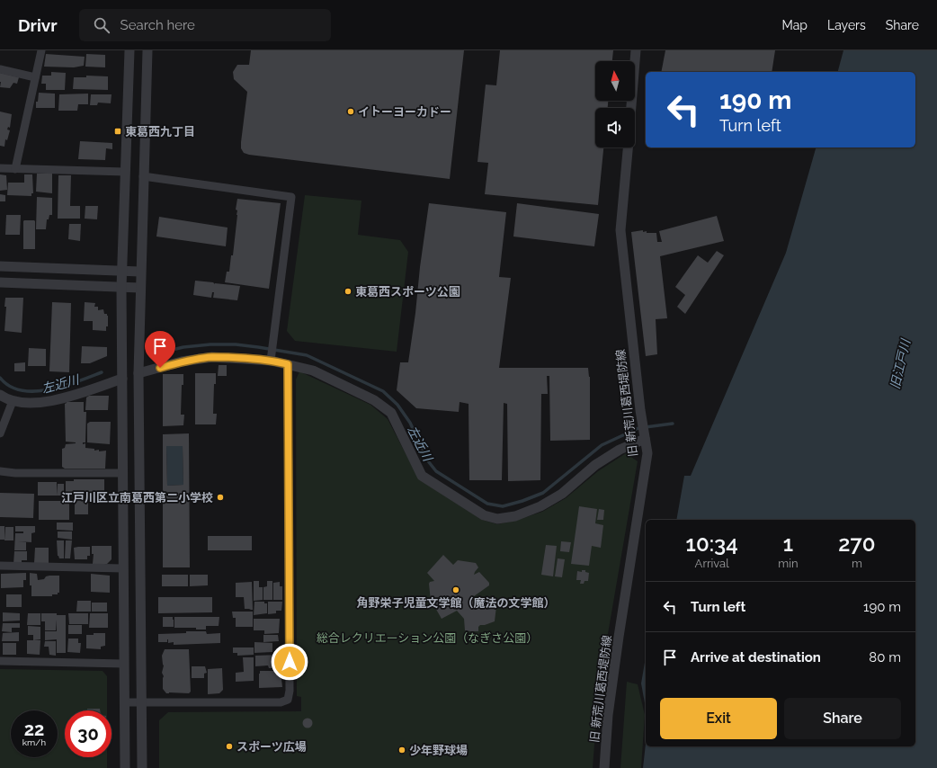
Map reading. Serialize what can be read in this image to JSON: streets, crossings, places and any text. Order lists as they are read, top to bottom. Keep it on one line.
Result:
{"streets":{"street":["旧 新荒川葛西堤防線"]},"water":["旧江戸川","左近川"],"parks":["総合レクリエーション公園（なぎさ公園）"],"places":{"other":["イトーヨーカドー","東葛西スポーツ公園","江戸川区立南葛西第二小学校","角野栄子児童文学館（魔法の文学館）","スポーツ広場","少年野球場"],"transit":["東葛西九丁目"]},"north":"top","page":{"header":"Drivr","search":"Search here","nav":["Map","Layers","Share"],"turn":["190 m","Turn left"],"eta":["10:34","Arrival","1","min","270","m"],"list":[{"name":"Turn left","value":"190 m"},{"name":"Arrive at destination","value":"80 m"}],"buttons":["Exit","Share"],"speed":"22 km/h","limit":"30"}}
